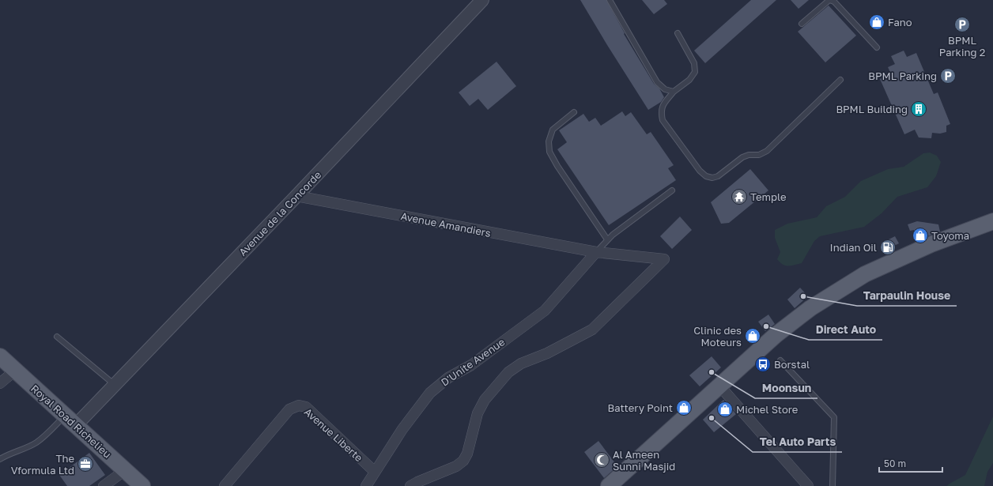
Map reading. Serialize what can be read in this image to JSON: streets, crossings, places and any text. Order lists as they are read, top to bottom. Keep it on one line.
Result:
{"streets":{"main road":["Royal Road Richelieu"],"street":["Avenue de la Concorde","Avenue Amandiers","D'Unite Avenue","Avenue Liberte"]},"crossings":[["Avenue de la Concorde","Avenue Amandiers"],["Avenue de la Concorde","Royal Road Richelieu"],["Avenue Amandiers","D'Unite Avenue"],["D'Unite Avenue","Avenue Liberte"]],"places":{"shop":["Fano","Toyoma","Clinic des Moteurs","Battery Point","Michel Store"],"parking":["BPML Parking 2","BPML Parking"],"building":["BPML Building"],"temple":["Temple"],"fuel station":["Indian Oil"],"other":["Tarpaulin House","Direct Auto","Moonsun","Tel Auto Parts"],"bus stop":["Borstal"],"mosque":["Al Ameen Sunni Masjid"],"office":["The Vformula Ltd"]},"scale_bar":"50 m"}
